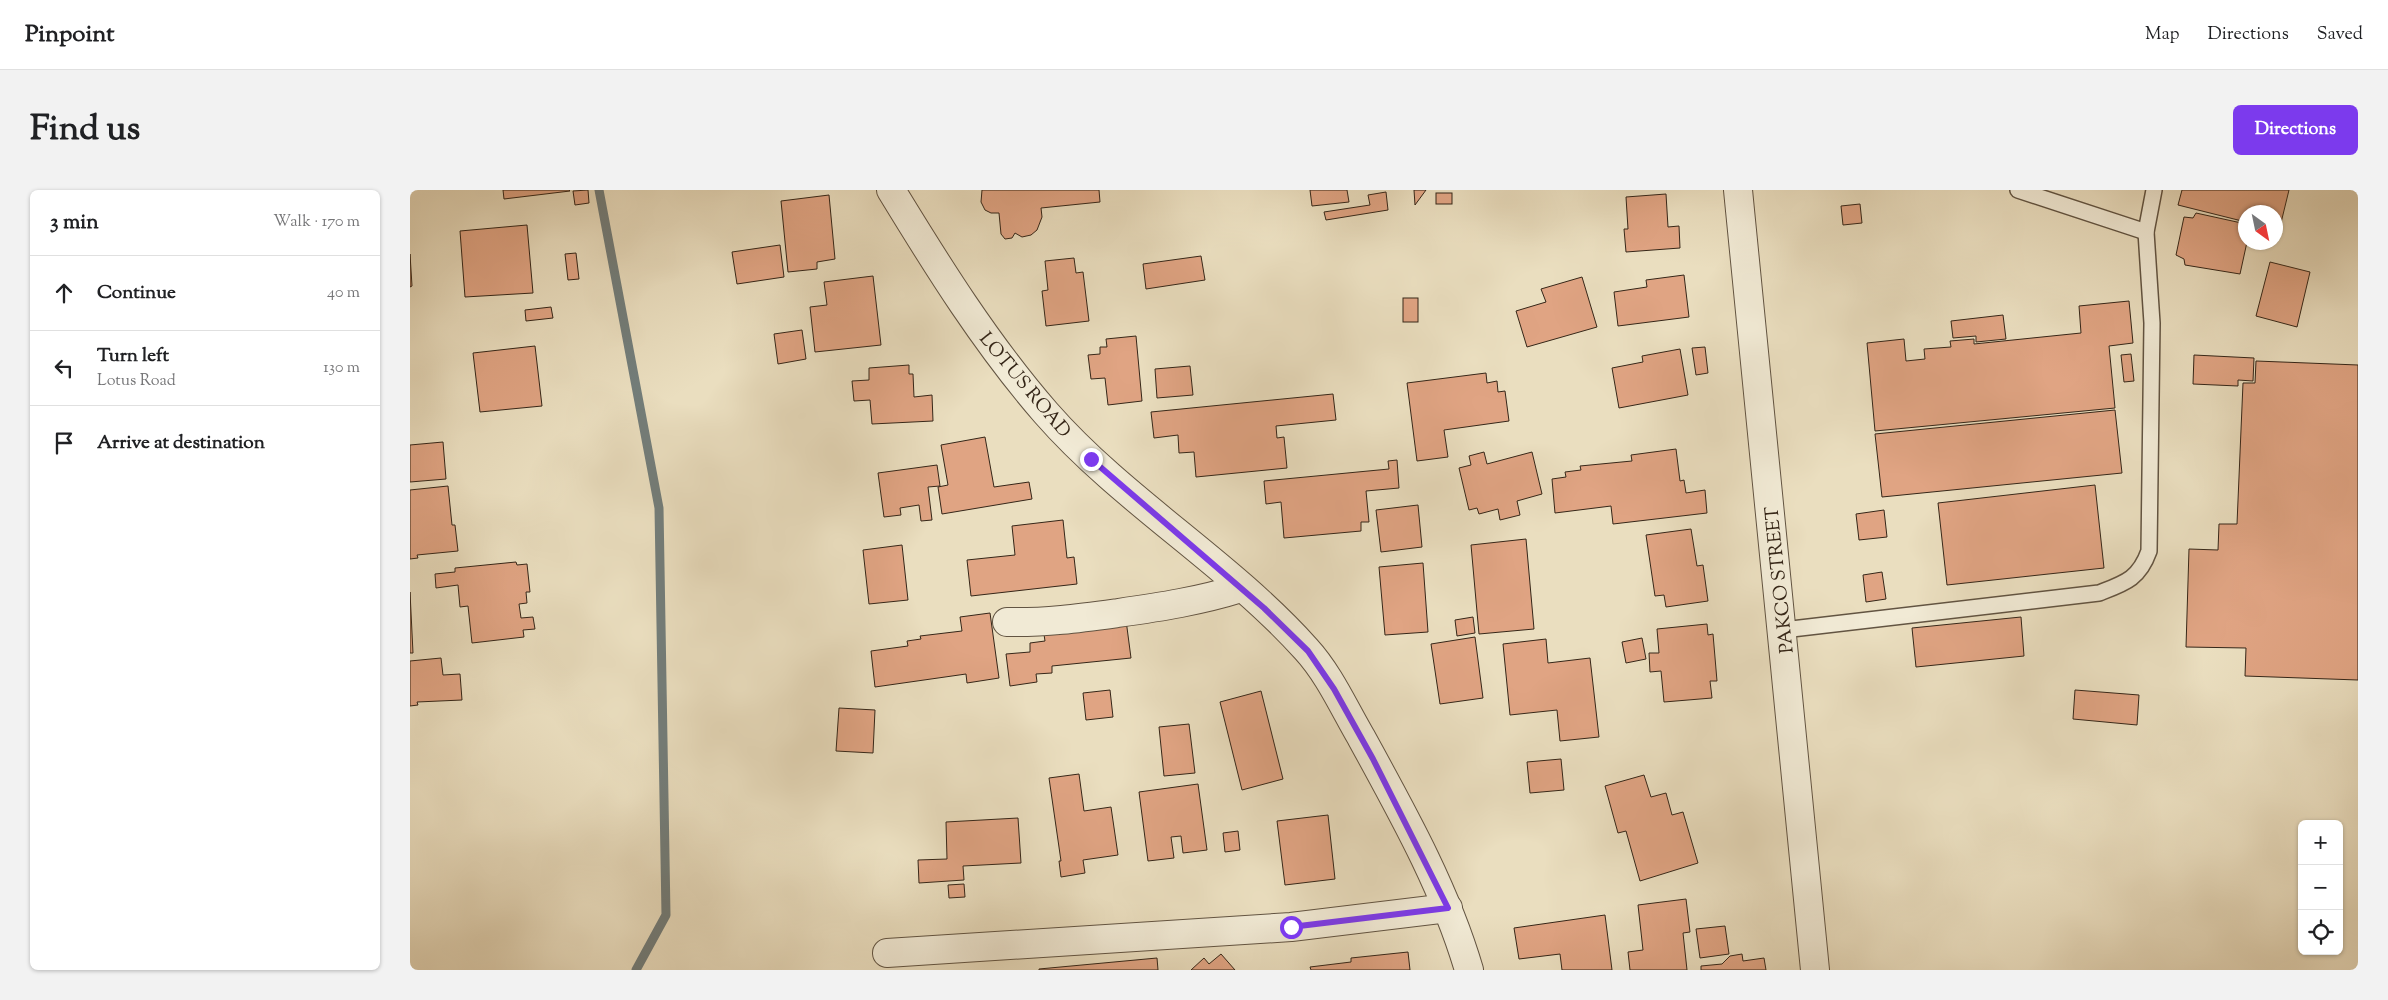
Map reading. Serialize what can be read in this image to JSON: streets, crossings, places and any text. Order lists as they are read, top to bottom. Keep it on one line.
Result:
{"streets":{"street":["LOTUS ROAD","PAKCO STREET"]},"north":"bottom right","page":{"header":"Pinpoint","nav":["Map","Directions","Saved"],"title":"Find us","buttons":"Directions","heading":["3 min","Walk · 170 m"],"list":[["Continue","40 m"],["Turn left","Lotus Road","130 m"],"Arrive at destination"],"map_buttons":["+","−"]}}
